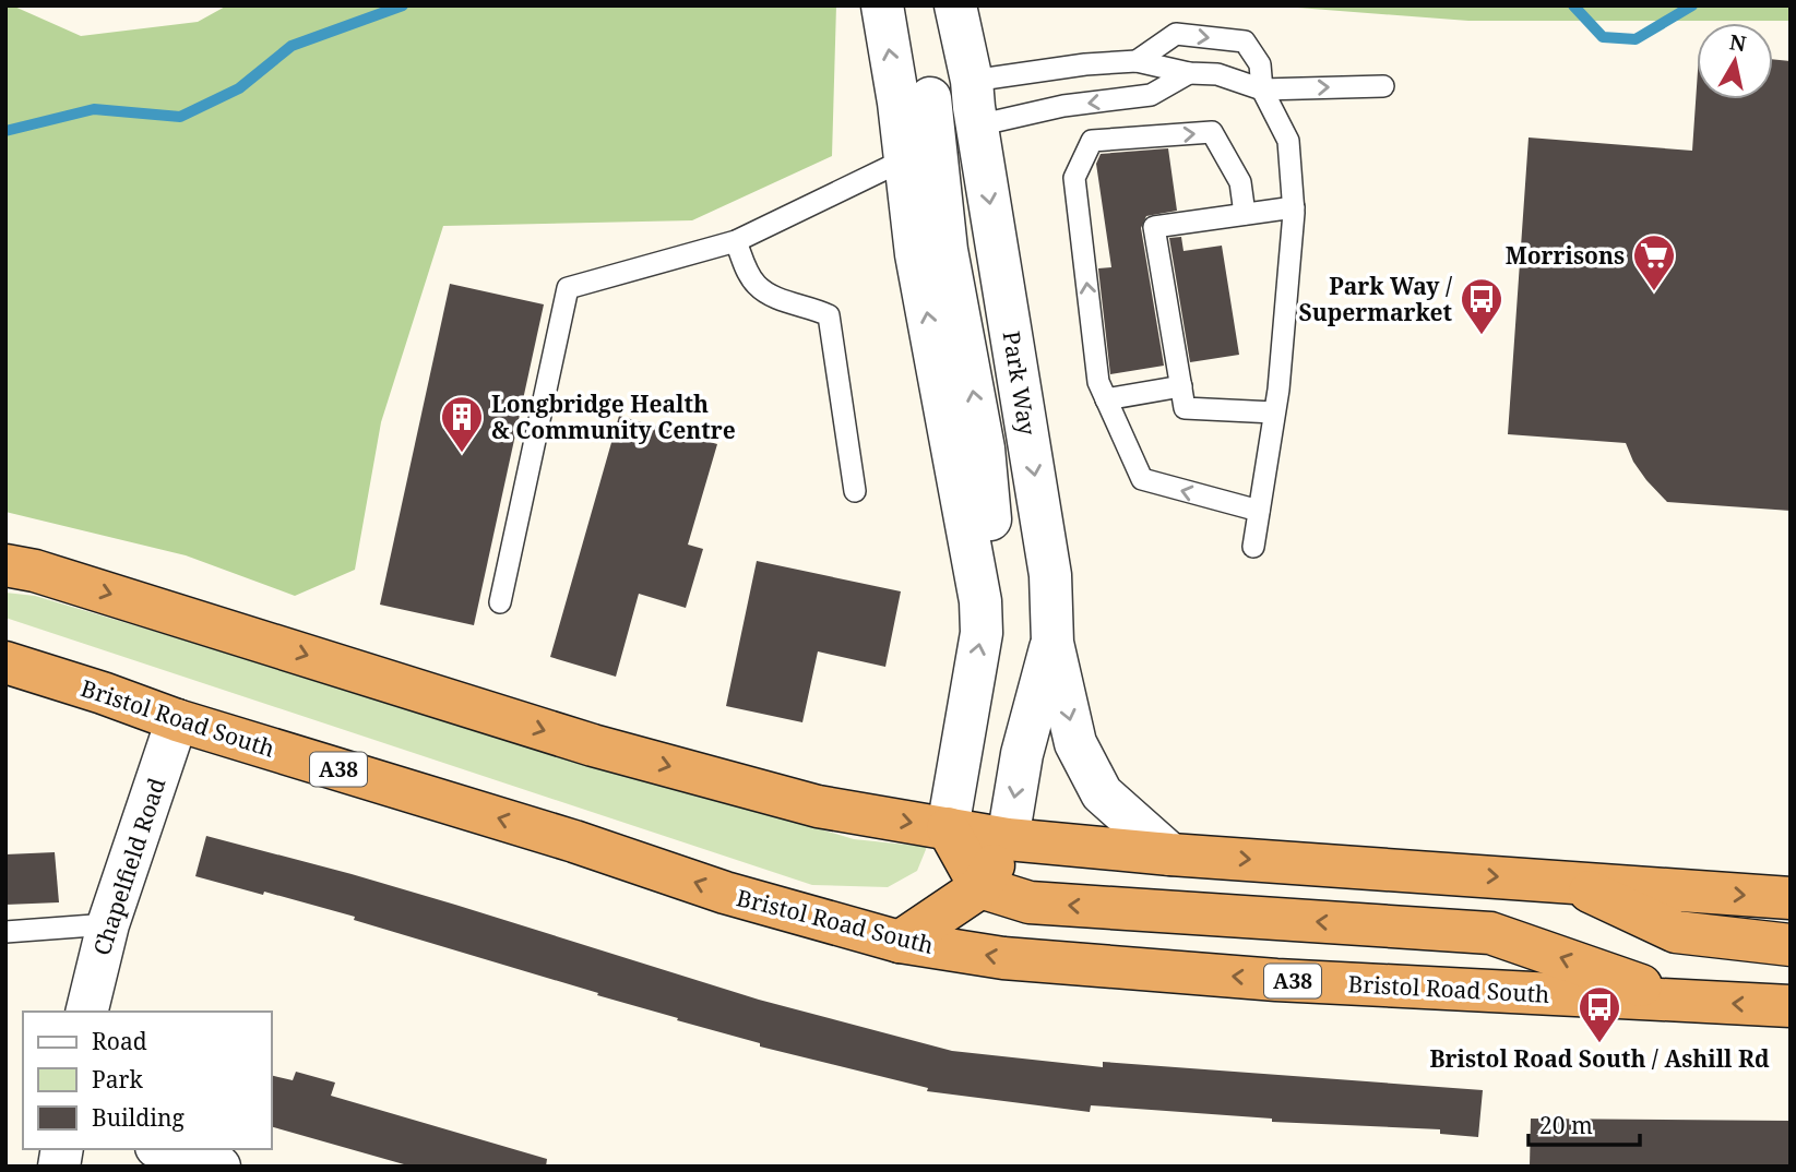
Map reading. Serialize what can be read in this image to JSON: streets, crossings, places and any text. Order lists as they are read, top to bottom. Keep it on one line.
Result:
{"streets":{"highway":["Bristol Road South","A38"],"street":["Park Way","Chapelfield Road"]},"crossings":[["Bristol Road South","Chapelfield Road"]],"places":{"supermarket":["Morrisons"],"bus stop":["Park Way / Supermarket","Bristol Road South / Ashill Rd"],"building":["Longbridge Health & Community Centre"]},"legend":["Road","Park","Building"],"scale_bar":"20 m","north":"top"}
